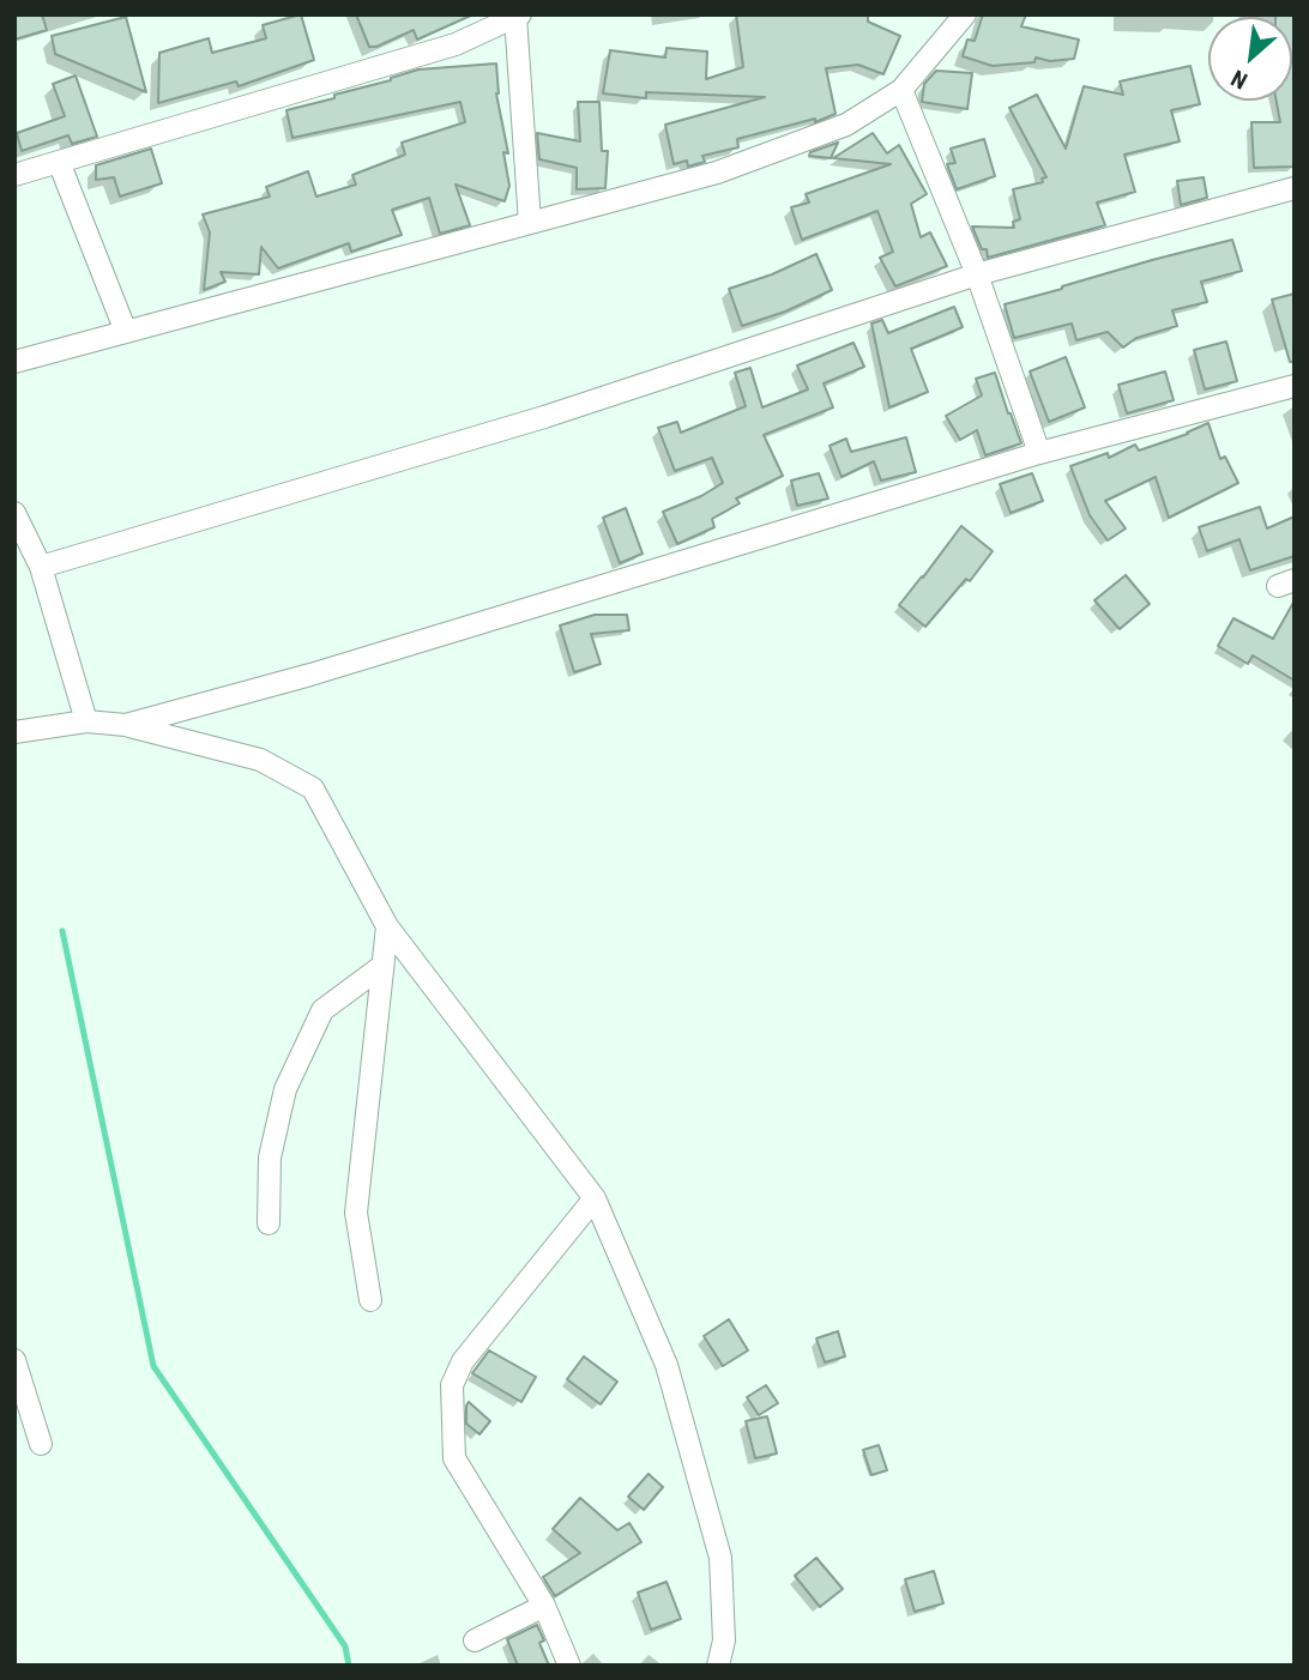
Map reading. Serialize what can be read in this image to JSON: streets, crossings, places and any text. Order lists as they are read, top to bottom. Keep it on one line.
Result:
{"north":"bottom left"}
